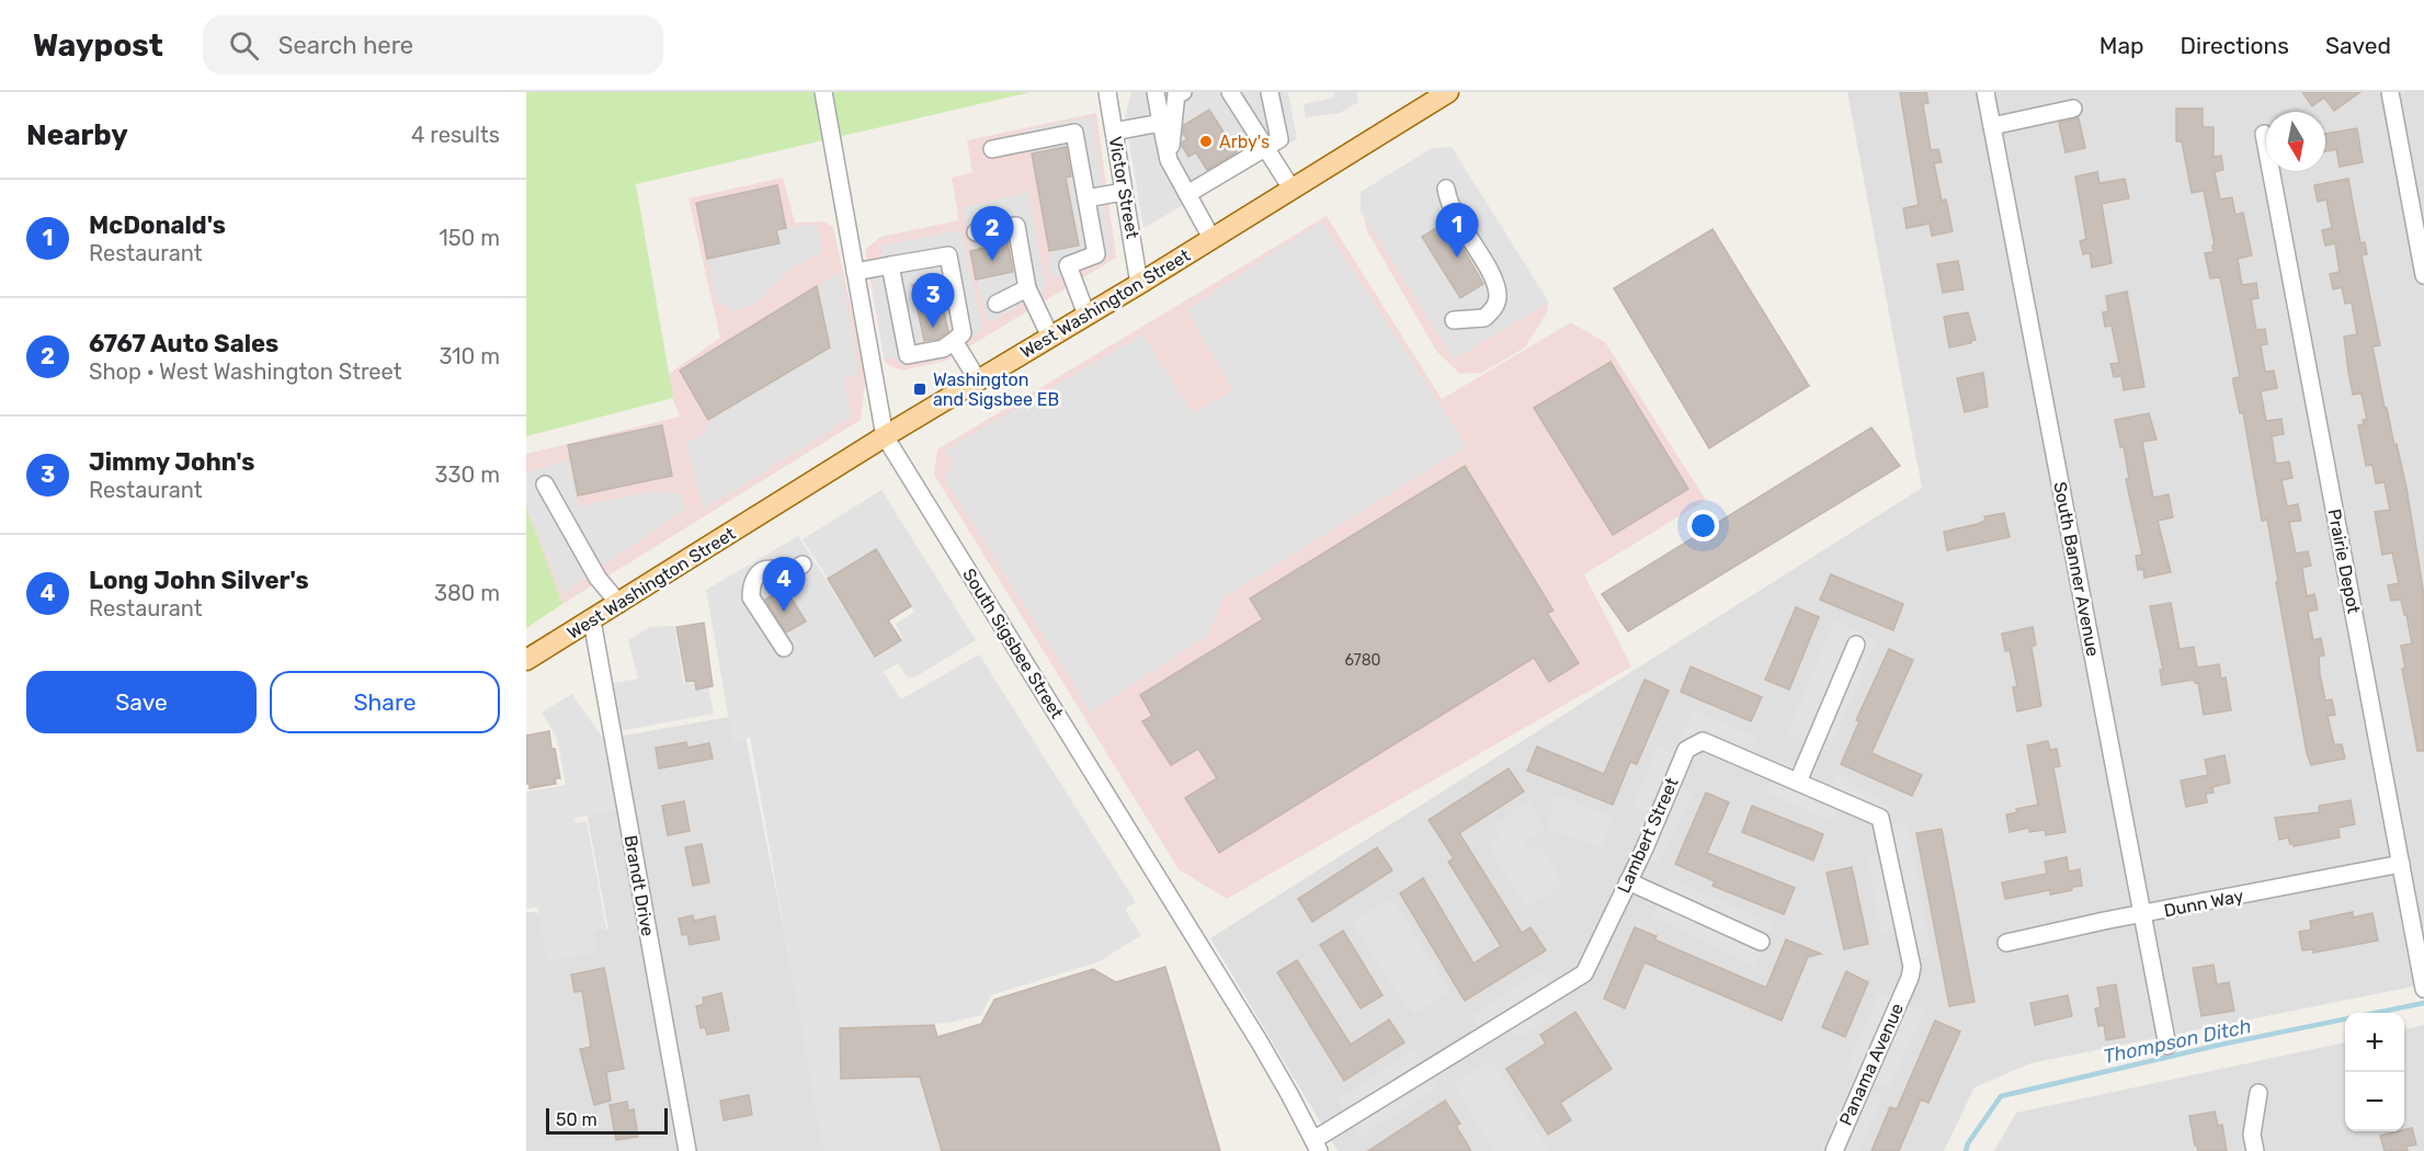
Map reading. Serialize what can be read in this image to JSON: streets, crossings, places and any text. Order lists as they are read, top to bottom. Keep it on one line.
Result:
{"streets":{"main road":["West Washington Street"],"street":["Victor Street","Prairie Depot","South Banner Avenue","South Sigsbee Street","Lambert Street","Brandt Drive","Dunn Way","Panama Avenue"]},"crossings":[["Victor Street","West Washington Street"],["West Washington Street","South Sigsbee Street"],["West Washington Street","Brandt Drive"],["Prairie Depot","Dunn Way"],["South Banner Avenue","Dunn Way"],["South Sigsbee Street","Lambert Street"],["Lambert Street","Panama Avenue"]],"water":["Thompson Ditch"],"places":{"other":["Arby's"],"transit":["Washington and Sigsbee EB"]},"house_numbers":["6780"],"scale_bar":"50 m","north":"bottom","page":{"header":"Waypost","search":"Search here","nav":["Map","Directions","Saved"],"heading":["Nearby","4 results"],"list":[{"mark":"1","name":"McDonald's","note":"Restaurant","value":"150 m"},{"mark":"2","name":"6767 Auto Sales","note":"Shop · West Washington Street","value":"310 m"},{"mark":"3","name":"Jimmy John's","note":"Restaurant","value":"330 m"},{"mark":"4","name":"Long John Silver's","note":"Restaurant","value":"380 m"}],"pins":["1","2","3","4"],"buttons":["Save","Share"],"map_buttons":["+","−"],"scale":"50 m"}}
